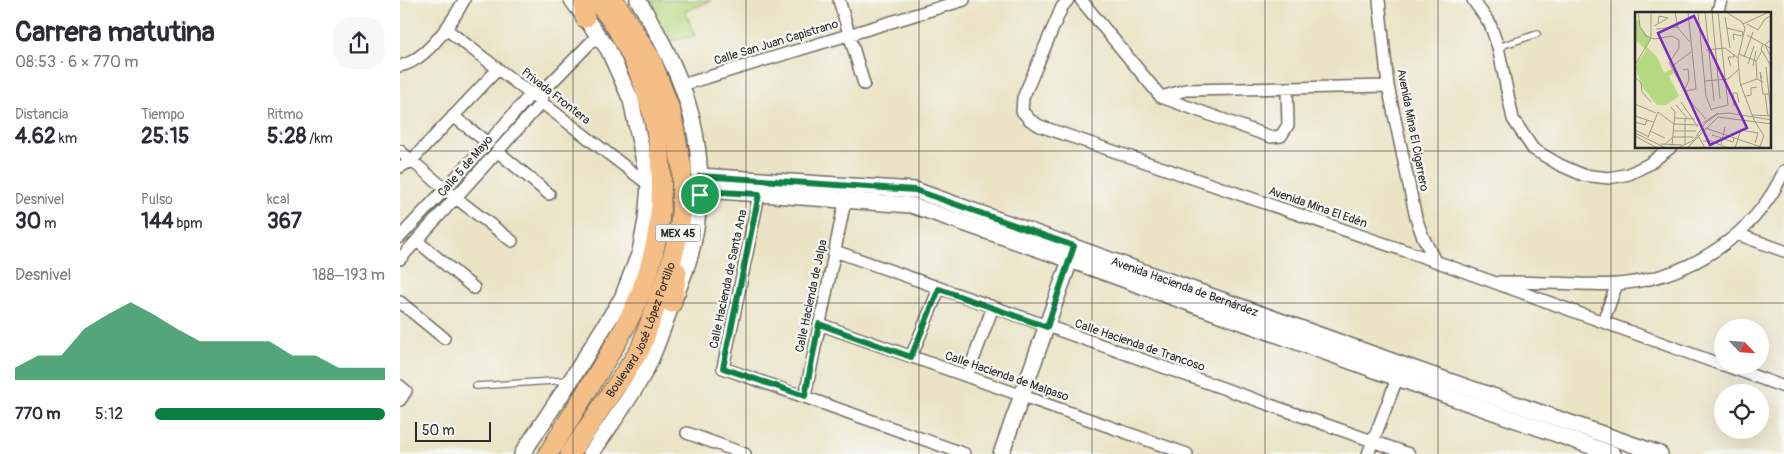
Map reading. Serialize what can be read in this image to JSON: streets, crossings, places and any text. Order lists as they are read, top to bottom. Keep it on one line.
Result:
{"streets":{"main road":["MEX 45","Boulevard José López Portillo"],"street":["Calle San Juan Capistrano","Privada Frontera","Avenida Mina El Cigarrero","Calle 5 de Mayo","Avenida Mina El Edén","Calle Hacienda de Santa Ana","Avenida Hacienda de Bernárdez","Calle Hacienda de Jalpa","Calle Hacienda de Trancoso","Calle Hacienda de Malpaso"]},"crossings":[["Privada Frontera","Calle 5 de Mayo"],["Avenida Mina El Cigarrero","Avenida Mina El Edén"],["Calle Hacienda de Santa Ana","Avenida Hacienda de Bernárdez"],["Calle Hacienda de Santa Ana","Calle Hacienda de Jalpa"],["Avenida Hacienda de Bernárdez","Calle Hacienda de Jalpa"],["Calle Hacienda de Jalpa","Calle Hacienda de Trancoso"],["Calle Hacienda de Jalpa","Calle Hacienda de Malpaso"]],"scale_bar":"50 m","north":"bottom right","page":{"heading":["Carrera matutina","08:53 · 6 × 770 m"],"stats":[["Distancia","4.62 km"],["Tiempo","25:15"],["Ritmo","5:28 /km"],["Desnivel","30 m"],["Pulso","144 bpm"],["kcal","367"]],"chart":["Desnivel","188–193 m"],"list":[{"name":"770 m","note":"5:12"}],"scale":"50 m"}}
